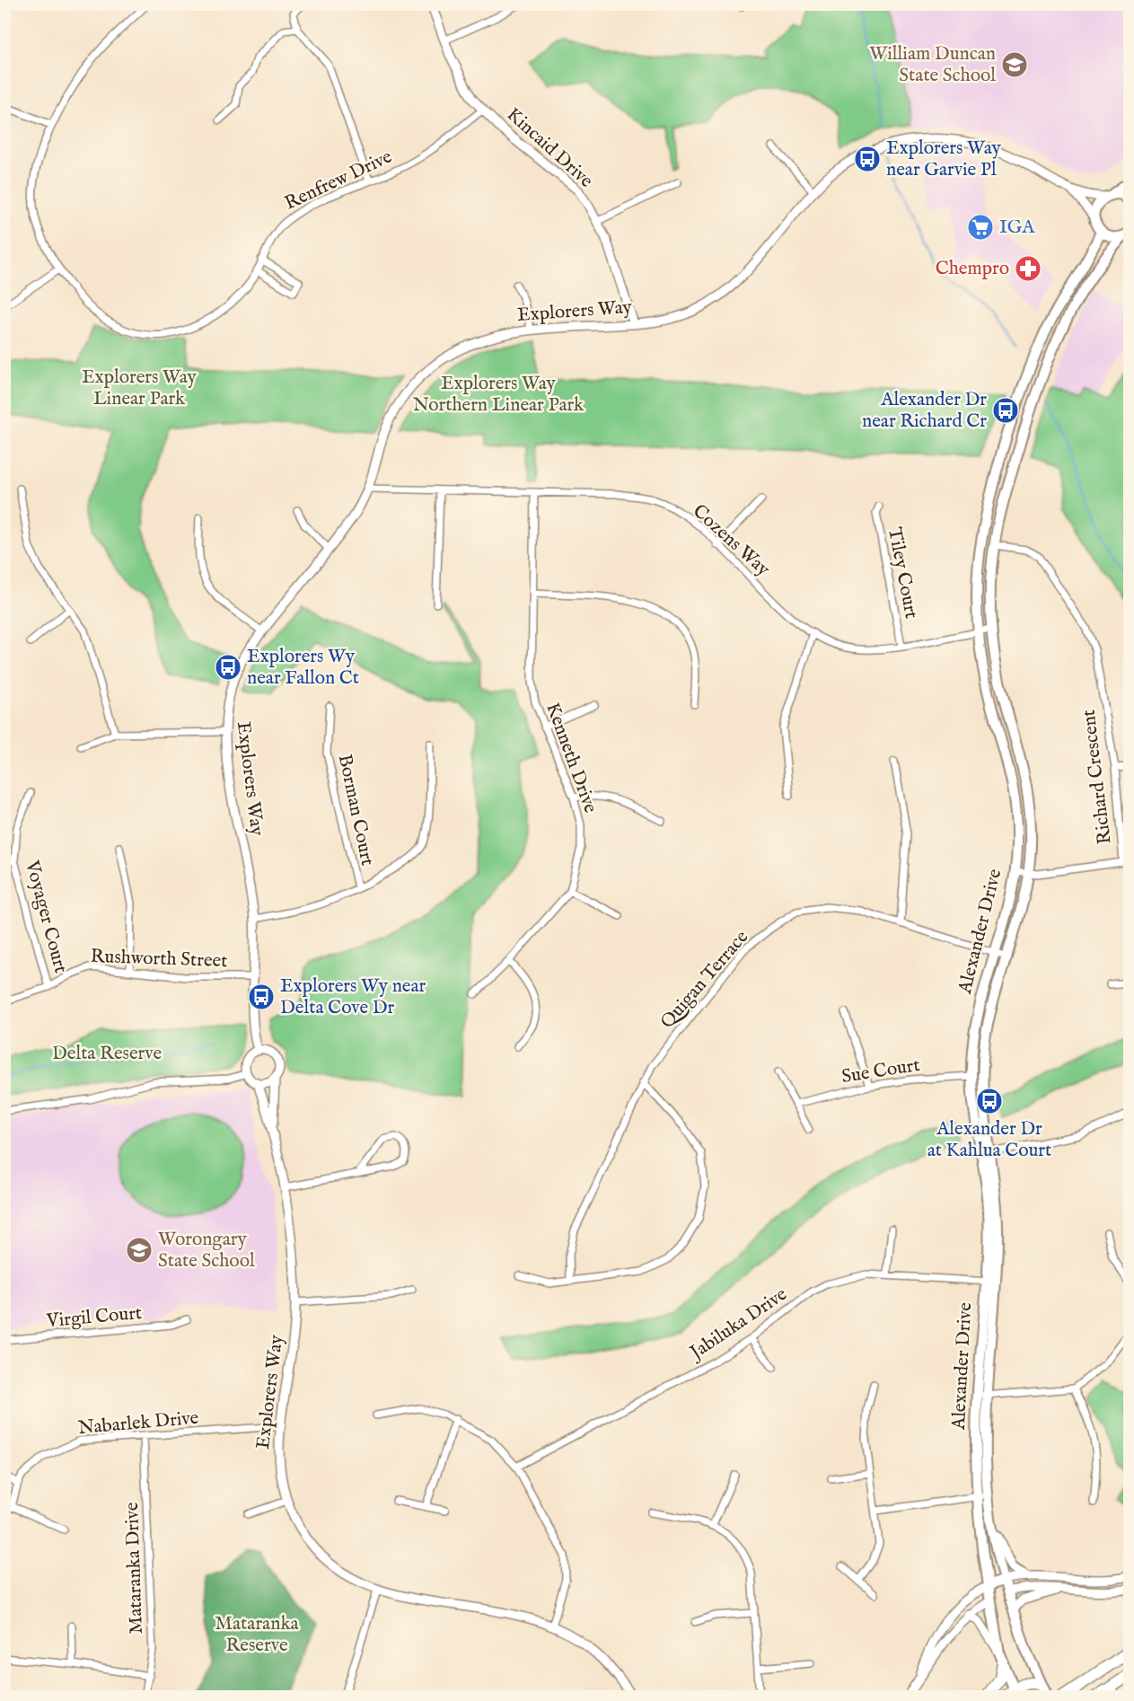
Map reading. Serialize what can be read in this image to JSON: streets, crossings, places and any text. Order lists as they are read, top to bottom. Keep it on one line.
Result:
{"streets":{"main road":["Alexander Drive"],"street":["Kincaid Drive","Renfrew Drive","Explorers Way","Cozens Way","Tiley Court","Kenneth Drive","Richard Crescent","Borman Court","Voyager Court","Rushworth Street","Quigan Terrace","Sue Court","Virgil Court","Jabiluka Drive","Nabarlek Drive","Mataranka Drive"]},"crossings":[["Kincaid Drive","Renfrew Drive"],["Kincaid Drive","Explorers Way"],["Explorers Way","Cozens Way"],["Explorers Way","Rushworth Street"],["Explorers Way","Nabarlek Drive"],["Cozens Way","Tiley Court"],["Cozens Way","Kenneth Drive"],["Cozens Way","Alexander Drive"],["Richard Crescent","Alexander Drive"],["Voyager Court","Rushworth Street"],["Alexander Drive","Quigan Terrace"],["Alexander Drive","Sue Court"],["Alexander Drive","Jabiluka Drive"],["Nabarlek Drive","Mataranka Drive"]],"parks":["Explorers Way Linear Park","Explorers Way Northern Linear Park","Delta Reserve","Mataranka Reserve"],"places":{"school or university":["William Duncan State School","Worongary State School"],"bus stop":["Explorers Way near Garvie Pl","Alexander Dr near Richard Cr","Explorers Wy near Fallon Ct","Explorers Wy near Delta Cove Dr","Alexander Dr at Kahlua Court"],"supermarket":["IGA"],"pharmacy":["Chempro"]}}
